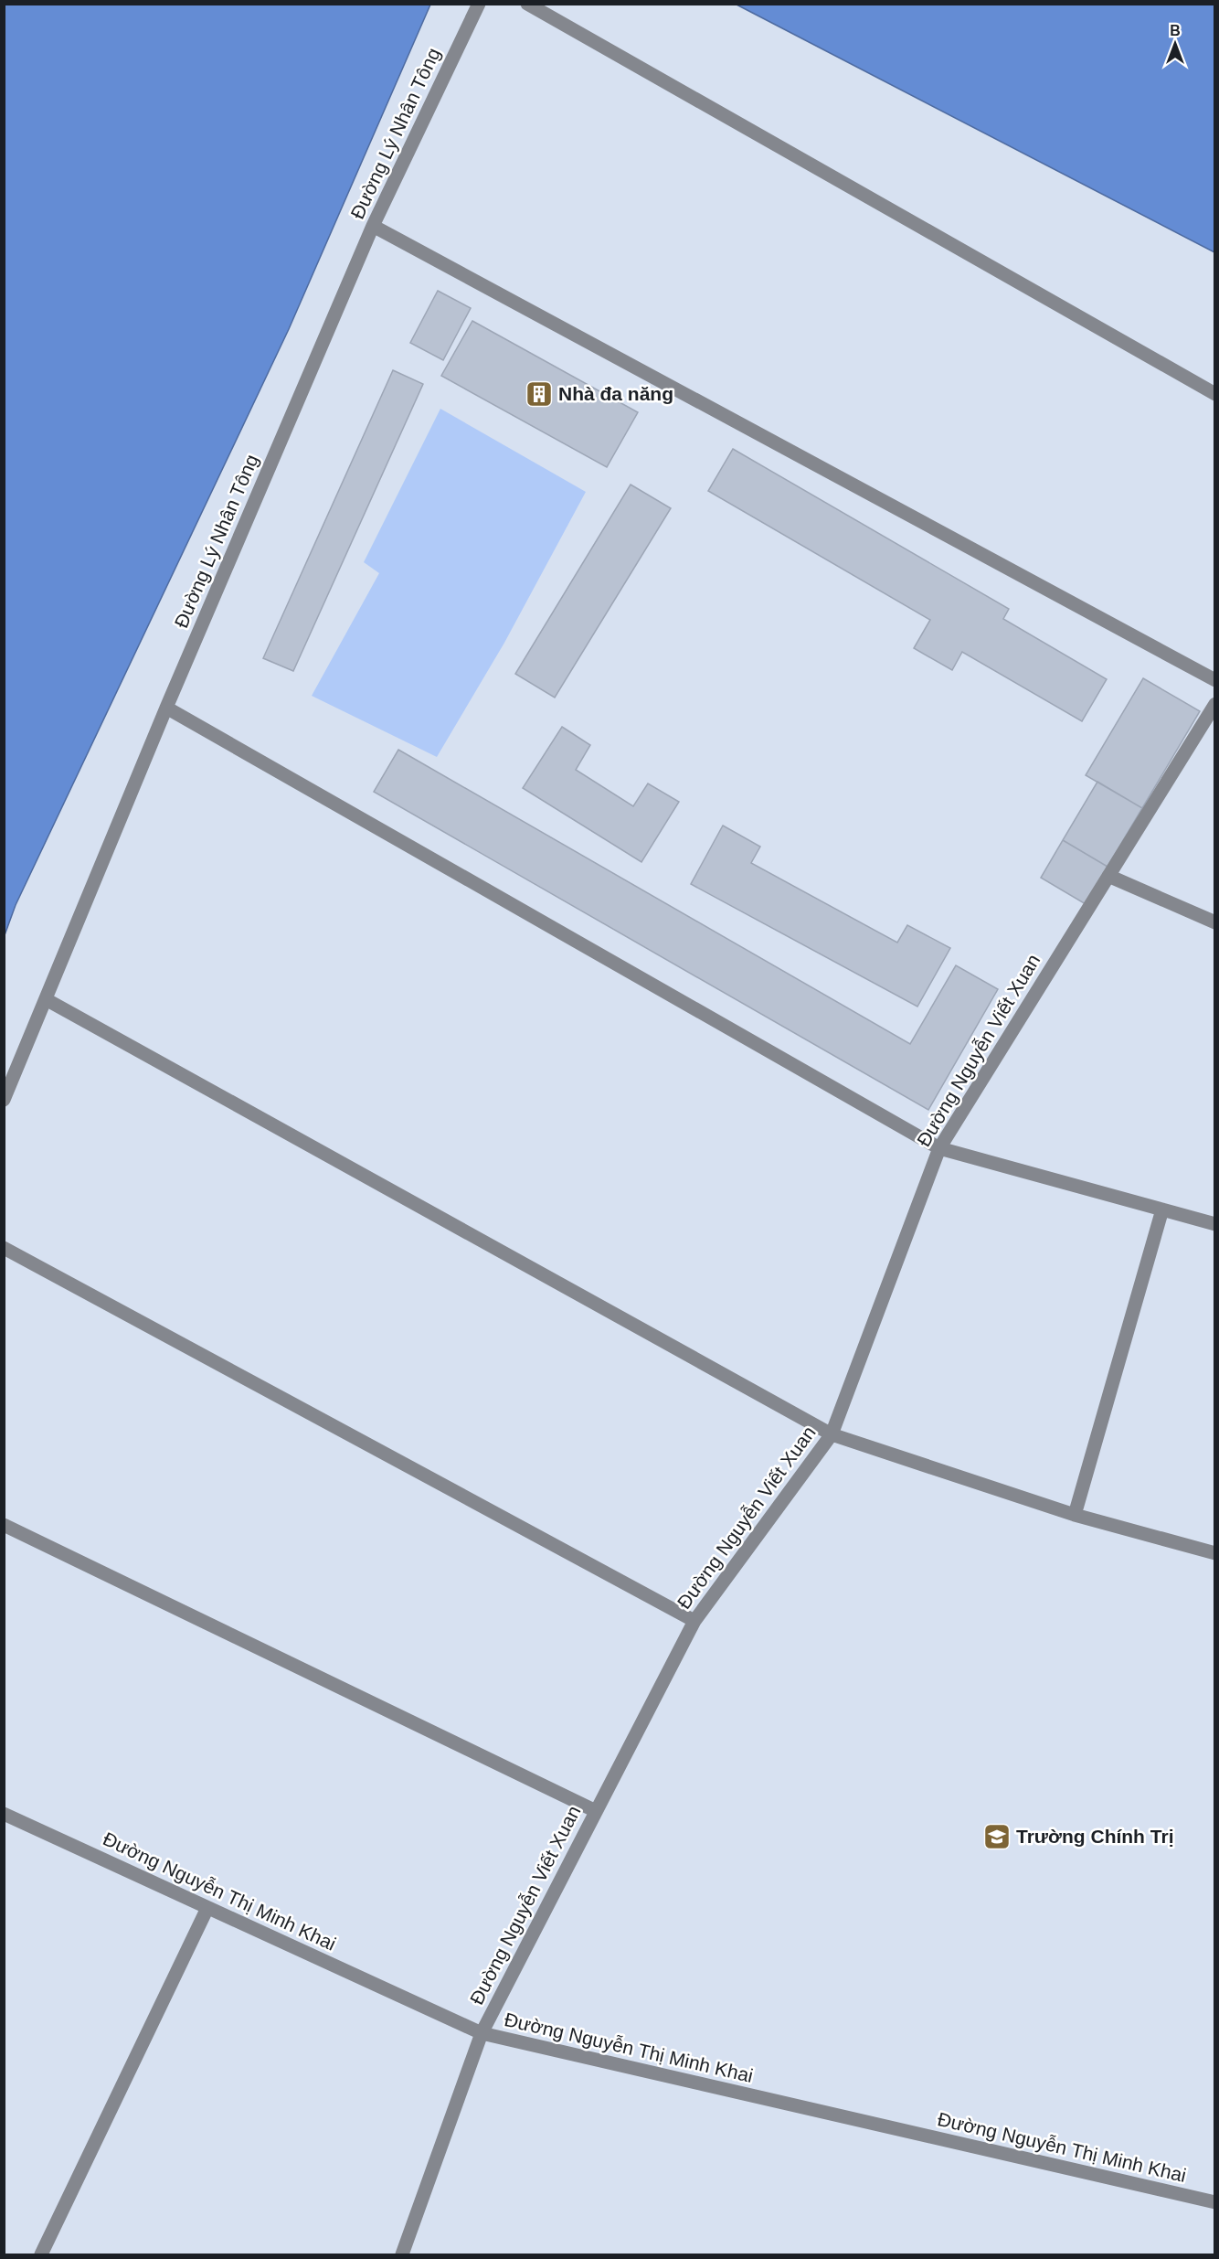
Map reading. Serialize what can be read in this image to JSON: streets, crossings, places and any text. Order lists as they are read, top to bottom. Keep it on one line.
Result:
{"streets":{"street":["Đường Lý Nhân Tông","Đường Nguyễn Viết Xuan","Đường Nguyễn Thị Minh Khai"]},"crossings":[["Đường Nguyễn Viết Xuan","Đường Nguyễn Thị Minh Khai"]],"places":{"building":["Nhà đa năng"],"school or university":["Trường Chính Trị"]},"north":"top"}
